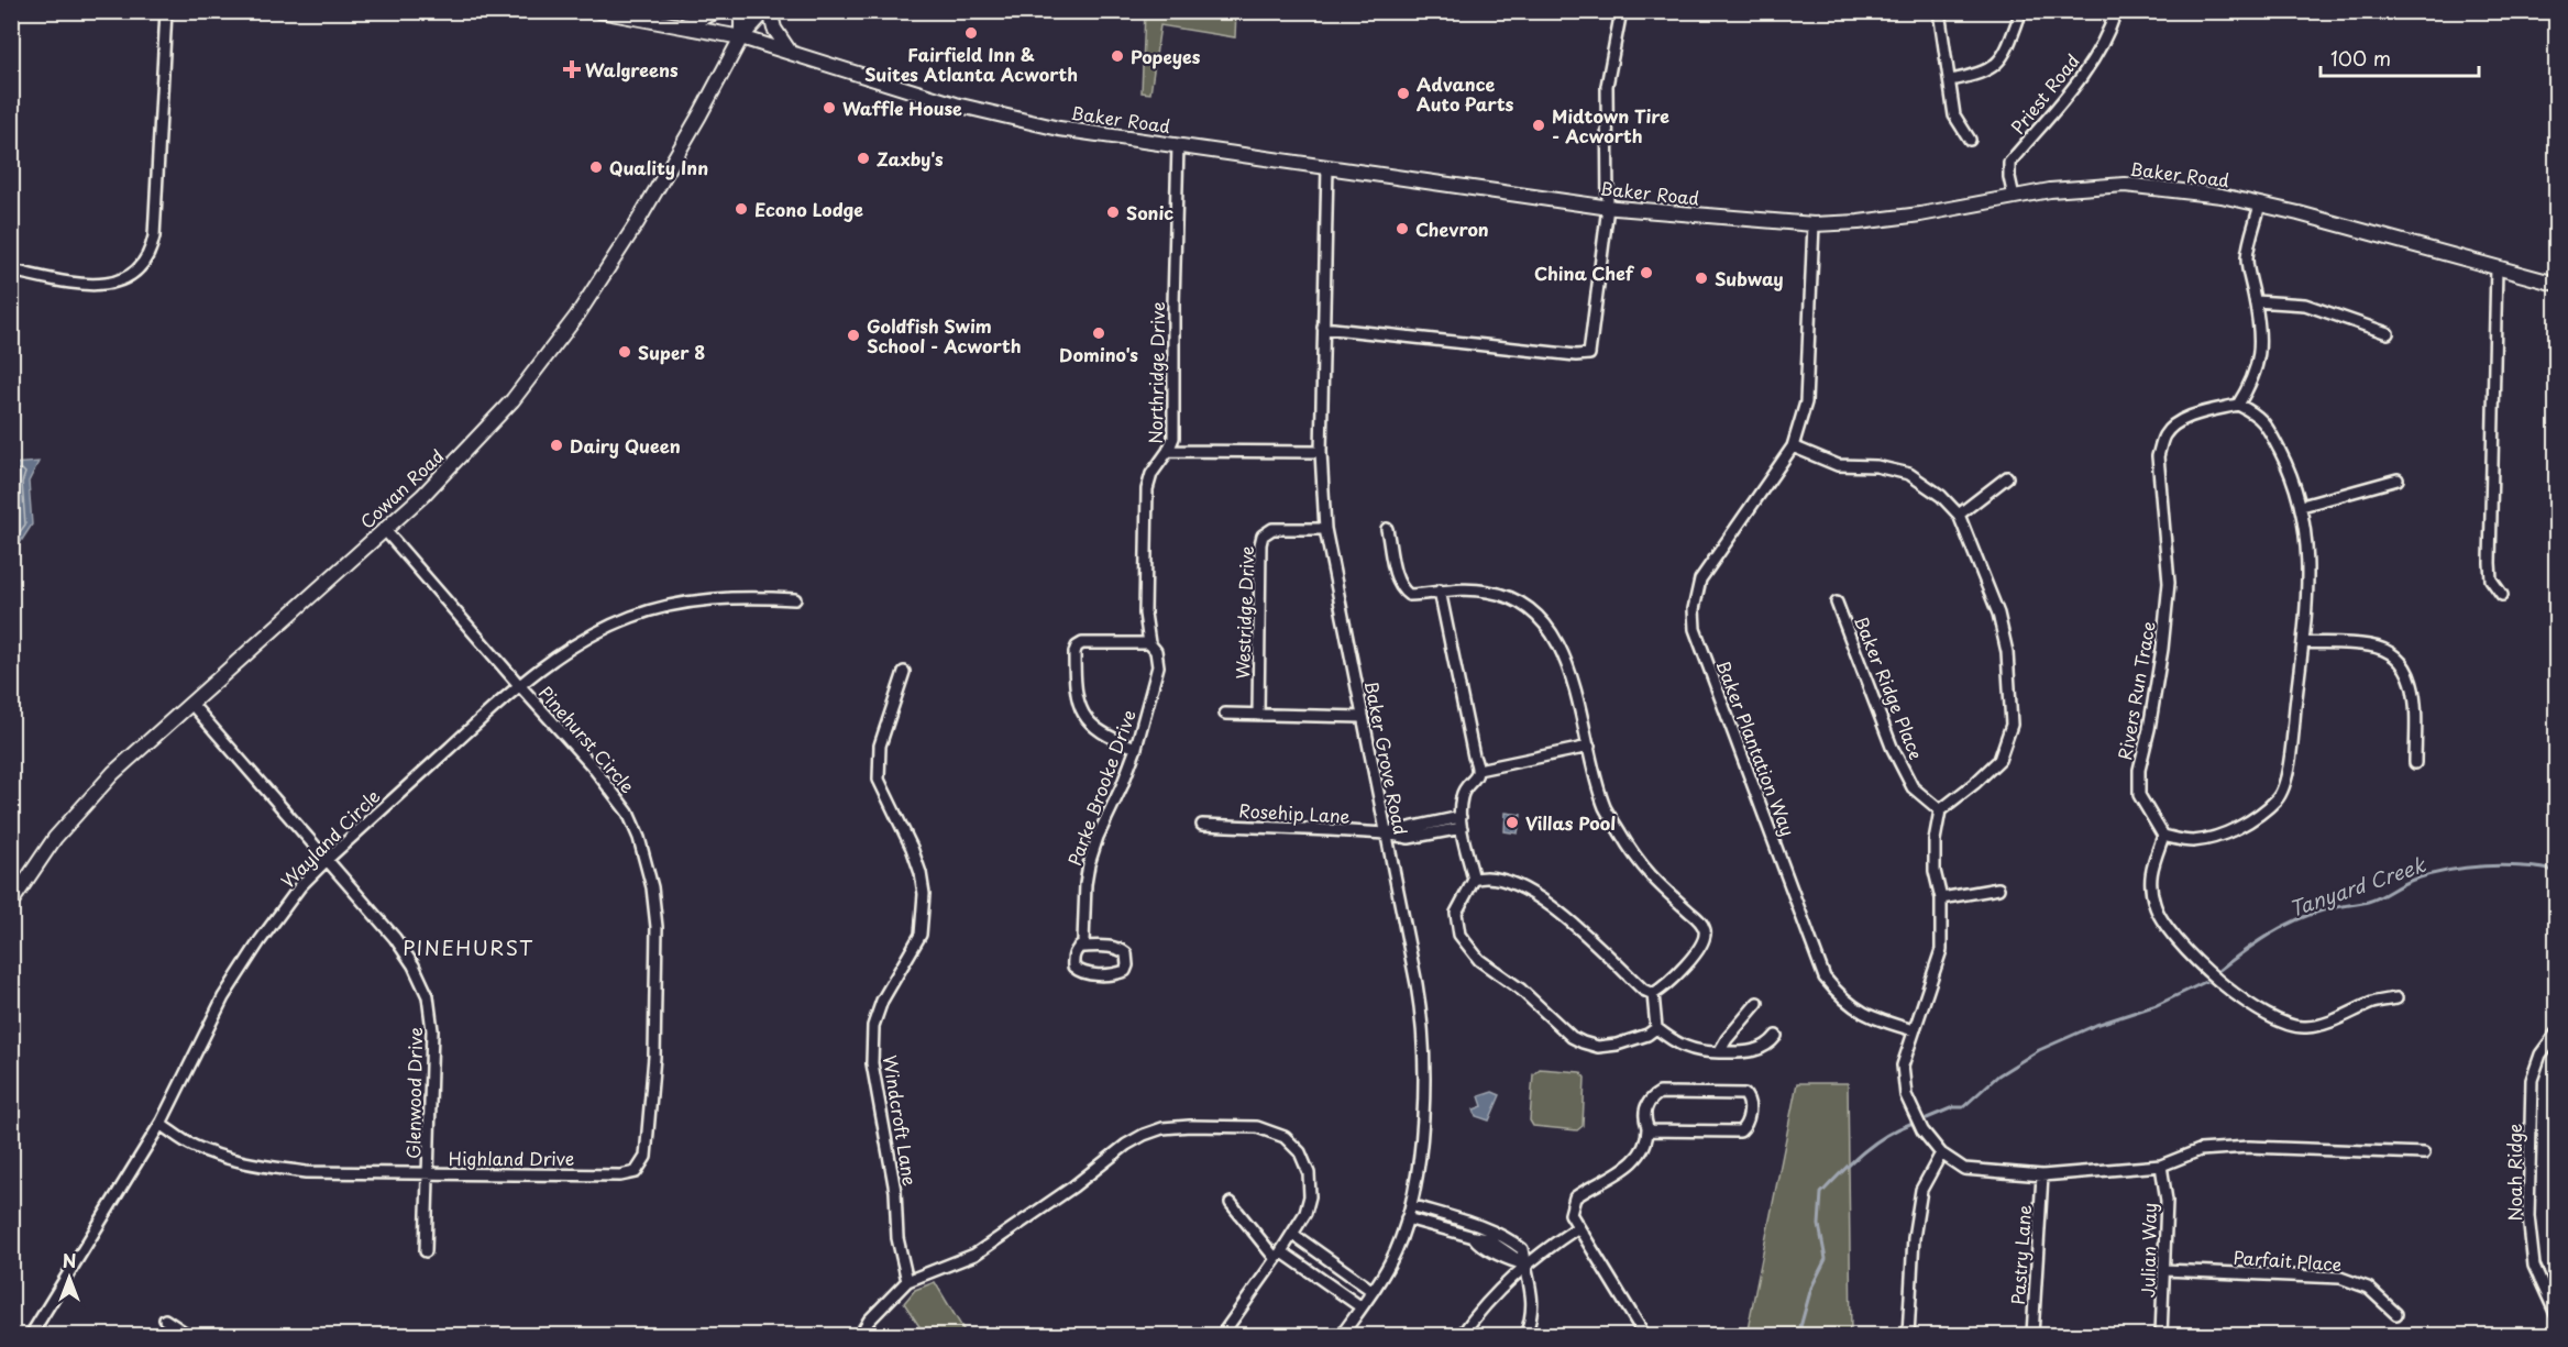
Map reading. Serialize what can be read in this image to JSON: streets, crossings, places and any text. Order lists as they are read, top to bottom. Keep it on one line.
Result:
{"streets":{"main road":["Baker Road","Cowan Road"],"street":["Priest Road","Northridge Drive","Westridge Drive","Baker Ridge Place","Rivers Run Trace","Pinehurst Circle","Baker Plantation Way","Baker Grove Road","Parke Brooke Drive","Rosehip Lane","Wayland Circle","Glenwood Drive","Windcroft Lane","Highland Drive","Noah Ridge","Julian Way","Pastry Lane","Parfait Place"]},"crossings":[["Priest Road","Baker Road"],["Baker Road","Northridge Drive"],["Baker Road","Cowan Road"],["Baker Road","Baker Plantation Way"],["Baker Road","Baker Grove Road"],["Northridge Drive","Baker Grove Road"],["Northridge Drive","Parke Brooke Drive"],["Cowan Road","Pinehurst Circle"],["Cowan Road","Glenwood Drive"],["Westridge Drive","Baker Grove Road"],["Pinehurst Circle","Wayland Circle"],["Pinehurst Circle","Highland Drive"],["Baker Grove Road","Rosehip Lane"],["Wayland Circle","Glenwood Drive"],["Wayland Circle","Highland Drive"],["Glenwood Drive","Highland Drive"],["Julian Way","Parfait Place"]],"districts":["PINEHURST"],"water":["Tanyard Creek"],"places":{"other":["Fairfield Inn & Suites Atlanta Acworth","Popeyes","Advance Auto Parts","Waffle House","Midtown Tire - Acworth","Zaxby's","Quality Inn","Econo Lodge","Sonic","Chevron","China Chef","Subway","Domino's","Goldfish Swim School - Acworth","Super 8","Dairy Queen","Villas Pool"],"health":["Walgreens"]},"scale_bar":"100 m","north":"top"}
